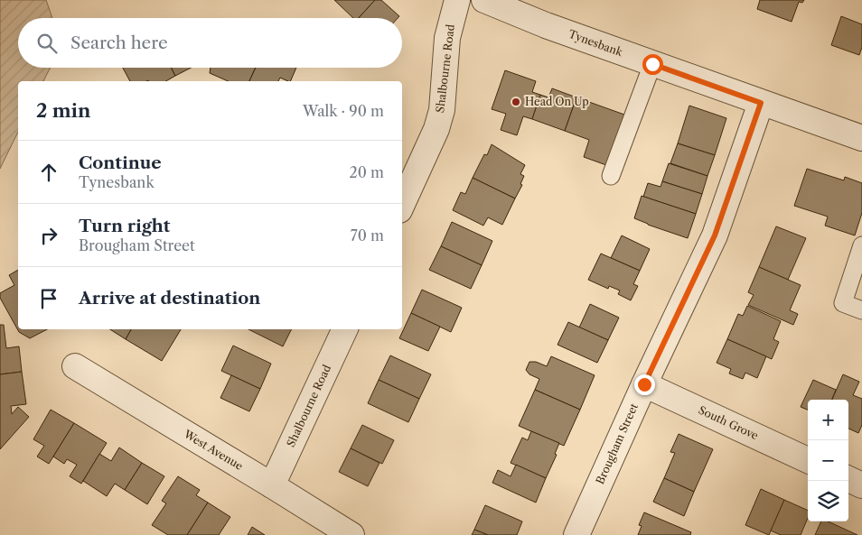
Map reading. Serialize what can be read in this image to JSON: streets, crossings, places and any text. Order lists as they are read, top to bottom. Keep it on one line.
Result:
{"streets":{"street":["Tynesbank","Shalbourne Road","South Grove","Brougham Street","West Avenue"]},"crossings":[["Tynesbank","Brougham Street"],["Shalbourne Road","West Avenue"],["South Grove","Brougham Street"]],"places":["Head On Up"],"page":{"search":"Search here","heading":["2 min","Walk · 90 m"],"list":[["Continue","Tynesbank","20 m"],["Turn right","Brougham Street","70 m"],"Arrive at destination"],"map_buttons":["+","−"]}}
